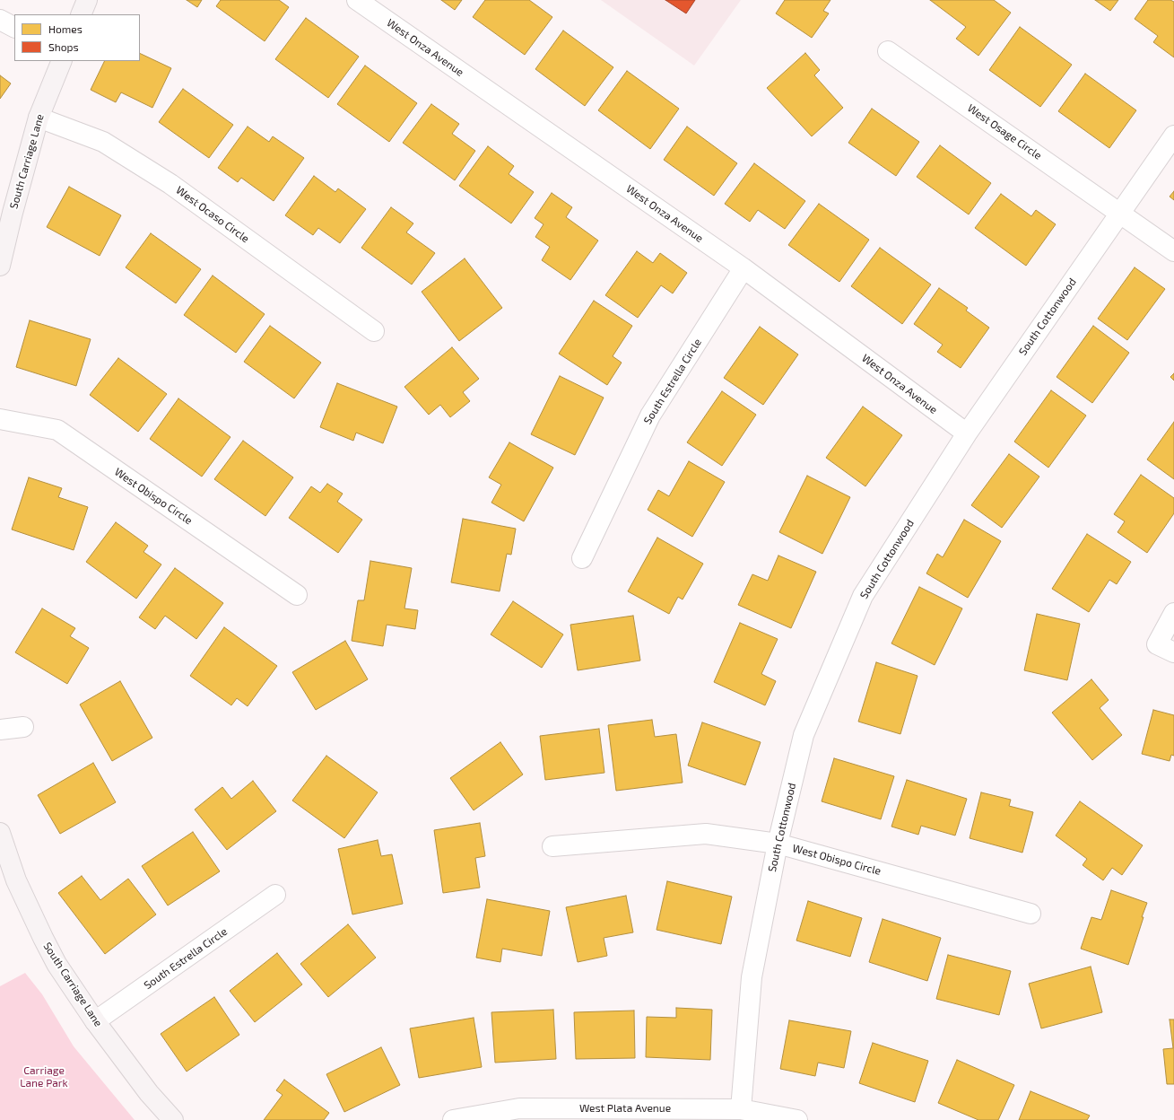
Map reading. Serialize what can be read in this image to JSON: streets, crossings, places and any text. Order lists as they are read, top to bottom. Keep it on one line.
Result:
{"streets":{"street":["West Onza Avenue","West Osage Circle","South Carriage Lane","West Ocaso Circle","South Cottonwood","South Estrella Circle","West Obispo Circle","West Plata Avenue"]},"crossings":[["West Onza Avenue","South Cottonwood"],["West Onza Avenue","South Estrella Circle"],["West Osage Circle","South Cottonwood"],["South Carriage Lane","West Ocaso Circle"],["South Carriage Lane","South Estrella Circle"],["South Cottonwood","West Obispo Circle"],["South Cottonwood","West Plata Avenue"]],"parks":["Carriage Lane Park"],"legend":["Homes","Shops"]}
